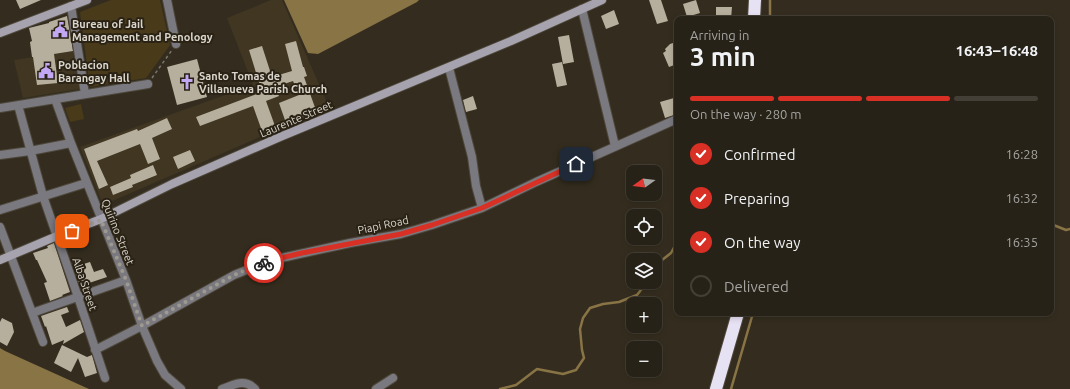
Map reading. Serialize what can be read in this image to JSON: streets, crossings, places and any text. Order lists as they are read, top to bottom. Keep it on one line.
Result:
{"streets":{"street":["Laurente Street","Piapi Road","Quirino Street","Alba Street"]},"crossings":[["Laurente Street","Quirino Street"],["Laurente Street","Alba Street"],["Piapi Road","Quirino Street"],["Piapi Road","Alba Street"]],"places":{"public building":["Bureau of Jail Management and Penology","Poblacion Barangay Hall"],"church":["Santo Tomas de Villanueva Parish Church"]},"north":"left","page":{"heading":["3 min","Arriving in","16:43–16:48"],"bar":"On the way · 280 m","list":[["Confirmed","16:28"],["Preparing","16:32"],["On the way","16:35"],"Delivered"],"map_buttons":["+","−"]}}
